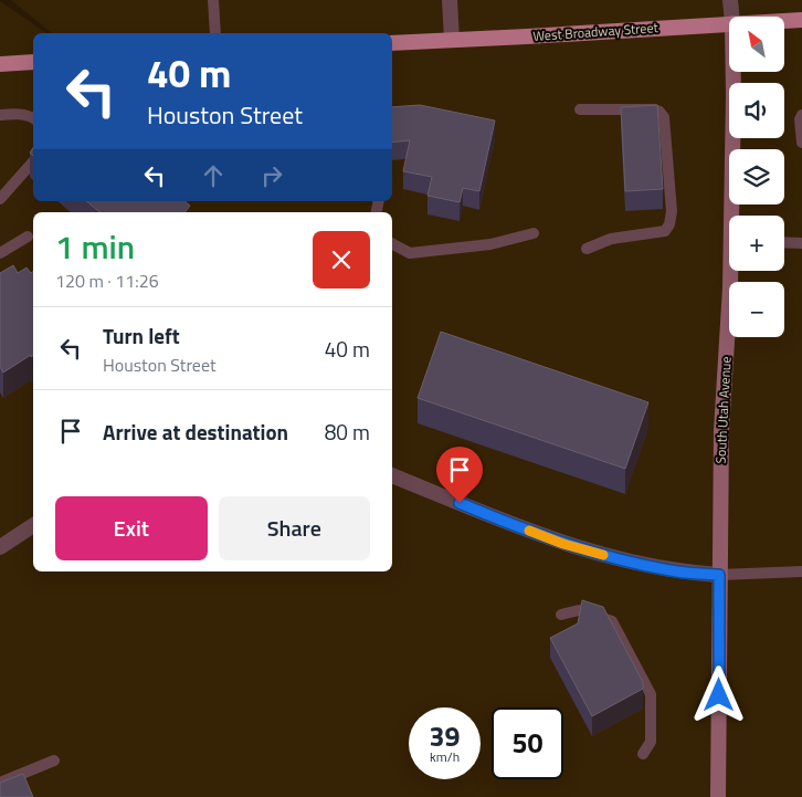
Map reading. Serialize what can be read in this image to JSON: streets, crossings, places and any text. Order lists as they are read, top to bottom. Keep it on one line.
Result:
{"streets":{"main road":["West Broadway Street","South Utah Avenue"]},"north":"top left","page":{"map_buttons":["+","−"],"turn":["40 m","Houston Street"],"heading":["1 min","120 m · 11:26"],"list":[{"name":"Turn left","note":"Houston Street","value":"40 m"},{"name":"Arrive at destination","value":"80 m"}],"buttons":["Exit","Share"],"speed":"39 km/h","limit":"50"}}
